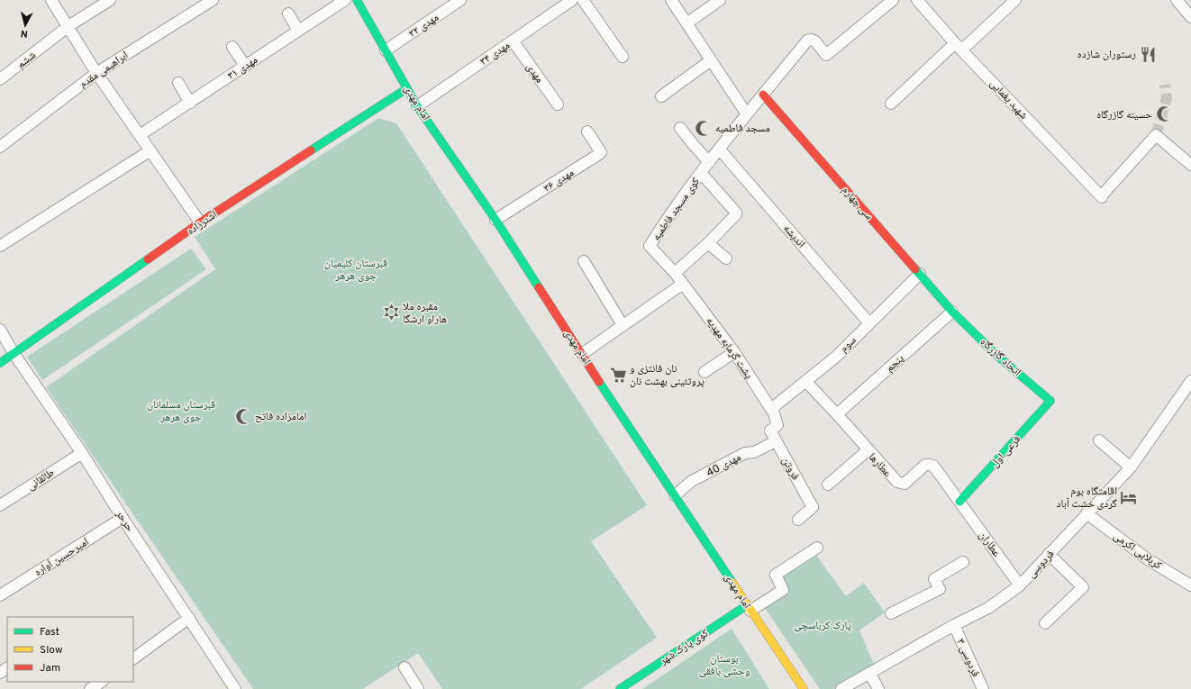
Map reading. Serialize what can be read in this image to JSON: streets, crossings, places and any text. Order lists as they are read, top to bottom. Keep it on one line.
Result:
{"streets":{"street":["مهدی ۳۲","مهدی ۳۴","ششم","مهدی ۳۱","ابراهیمی مقدم","مهدی","شهید یغمایی","امام مهدی","مهدی ۳۶","سی چهارم","کوی مسجد فاطمیه","اشترزاده","اندیشه","سوم","پشت گرمابه مهدیه","اتحاد گازرگاه","پنجم","فرعی اول","مهدی 40","عطارها","فروتن","طالقانی","حرحر","عطاران","کربلایی اکرمی","امیرحسین آواره","فردوسی","کوی پارک شهر","فردوسی ۳"]},"crossings":[["مهدی ۳۲","امام مهدی"],["مهدی ۳۴","مهدی"],["مهدی ۳۴","امام مهدی"],["امام مهدی","مهدی ۳۶"],["امام مهدی","اشترزاده"],["امام مهدی","مهدی 40"],["امام مهدی","کوی پارک شهر"],["سی چهارم","کوی مسجد فاطمیه"],["سی چهارم","سوم"],["سی چهارم","اتحاد گازرگاه"],["سی چهارم","پنجم"],["کوی مسجد فاطمیه","اندیشه"],["کوی مسجد فاطمیه","پشت گرمابه مهدیه"],["اشترزاده","حرحر"],["اندیشه","سوم"],["سوم","پشت گرمابه مهدیه"],["سوم","عطارها"],["سوم","فروتن"],["پشت گرمابه مهدیه","فروتن"],["اتحاد گازرگاه","پنجم"],["اتحاد گازرگاه","فرعی اول"],["پنجم","عطارها"],["فرعی اول","عطارها"],["فرعی اول","عطاران"],["مهدی 40","فروتن"],["عطارها","عطاران"],["طالقانی","حرحر"],["حرحر","امیرحسین آواره"],["عطاران","فردوسی"],["کربلایی اکرمی","فردوسی"],["فردوسی","فردوسی ۳"]],"parks":["قبرستان کلیمیان جوی هرهر","قبرستان مسلمانان جوی هرهر","پارک کرباسچی","بوستان وحشی بافقی"],"places":{"restaurant":["رستوران شازده"],"mosque":["حسینه گازرگاه","مسجد فاطمیه","امامزاده فاتح"],"synagogue":["مقبره ملا هاراو ارشگا"],"supermarket":["نان فانتزی و پروتئینی بهشت نان"],"hotel":["اقامتگاه بوم گردی خشت آباد"]},"legend":["Fast","Slow","Jam"],"north":"bottom"}
